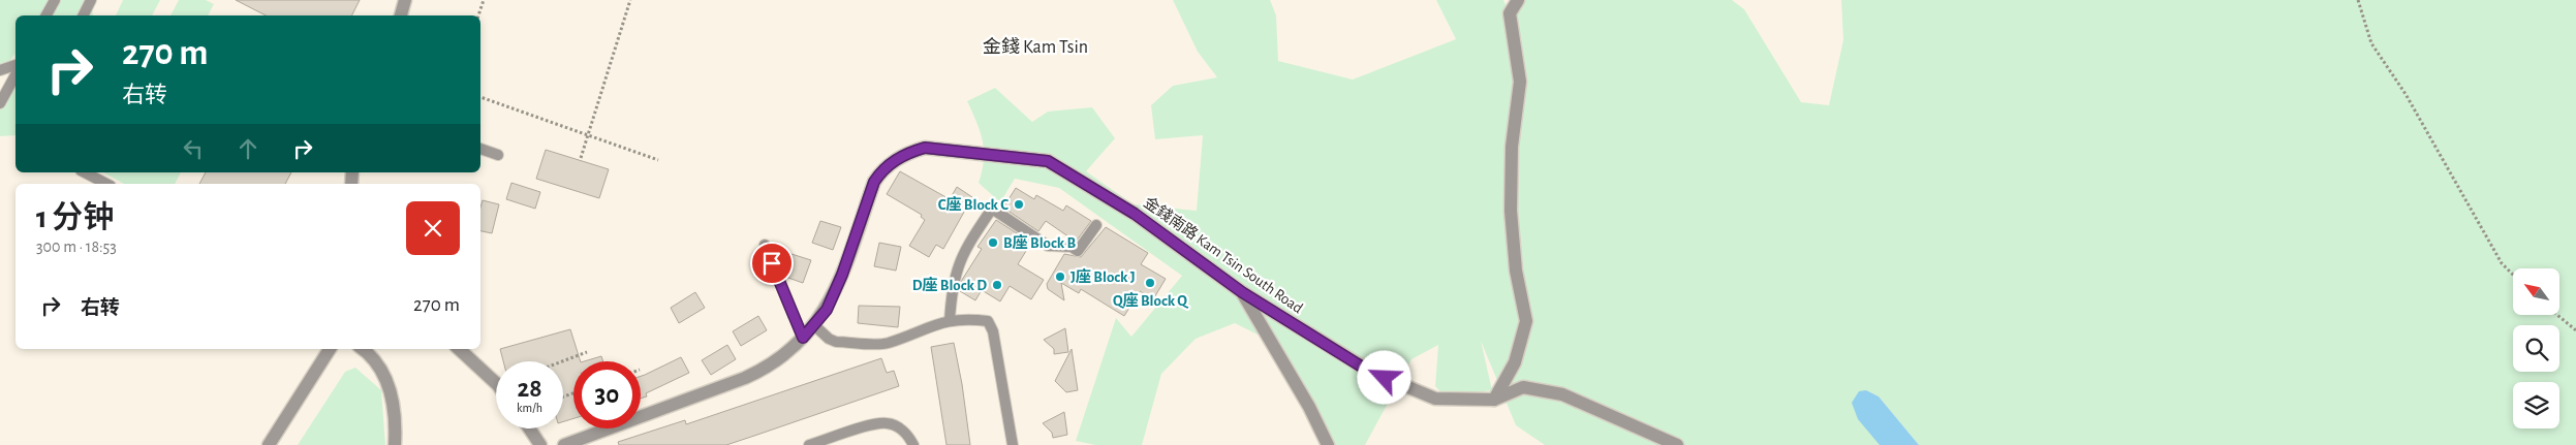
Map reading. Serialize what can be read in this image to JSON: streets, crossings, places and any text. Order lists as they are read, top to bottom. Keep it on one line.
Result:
{"streets":{"street":["金錢南路 Kam Tsin South Road"]},"districts":["金錢 Kam Tsin"],"places":["C座 Block C","B座 Block B","J座 Block J","Q座 Block Q","D座 Block D"],"north":"top left","page":{"turn":["270 m","右转"],"heading":["1 分钟","300 m · 18:53"],"list":[{"name":"右转","value":"270 m"}],"speed":"28 km/h","limit":"30"}}
